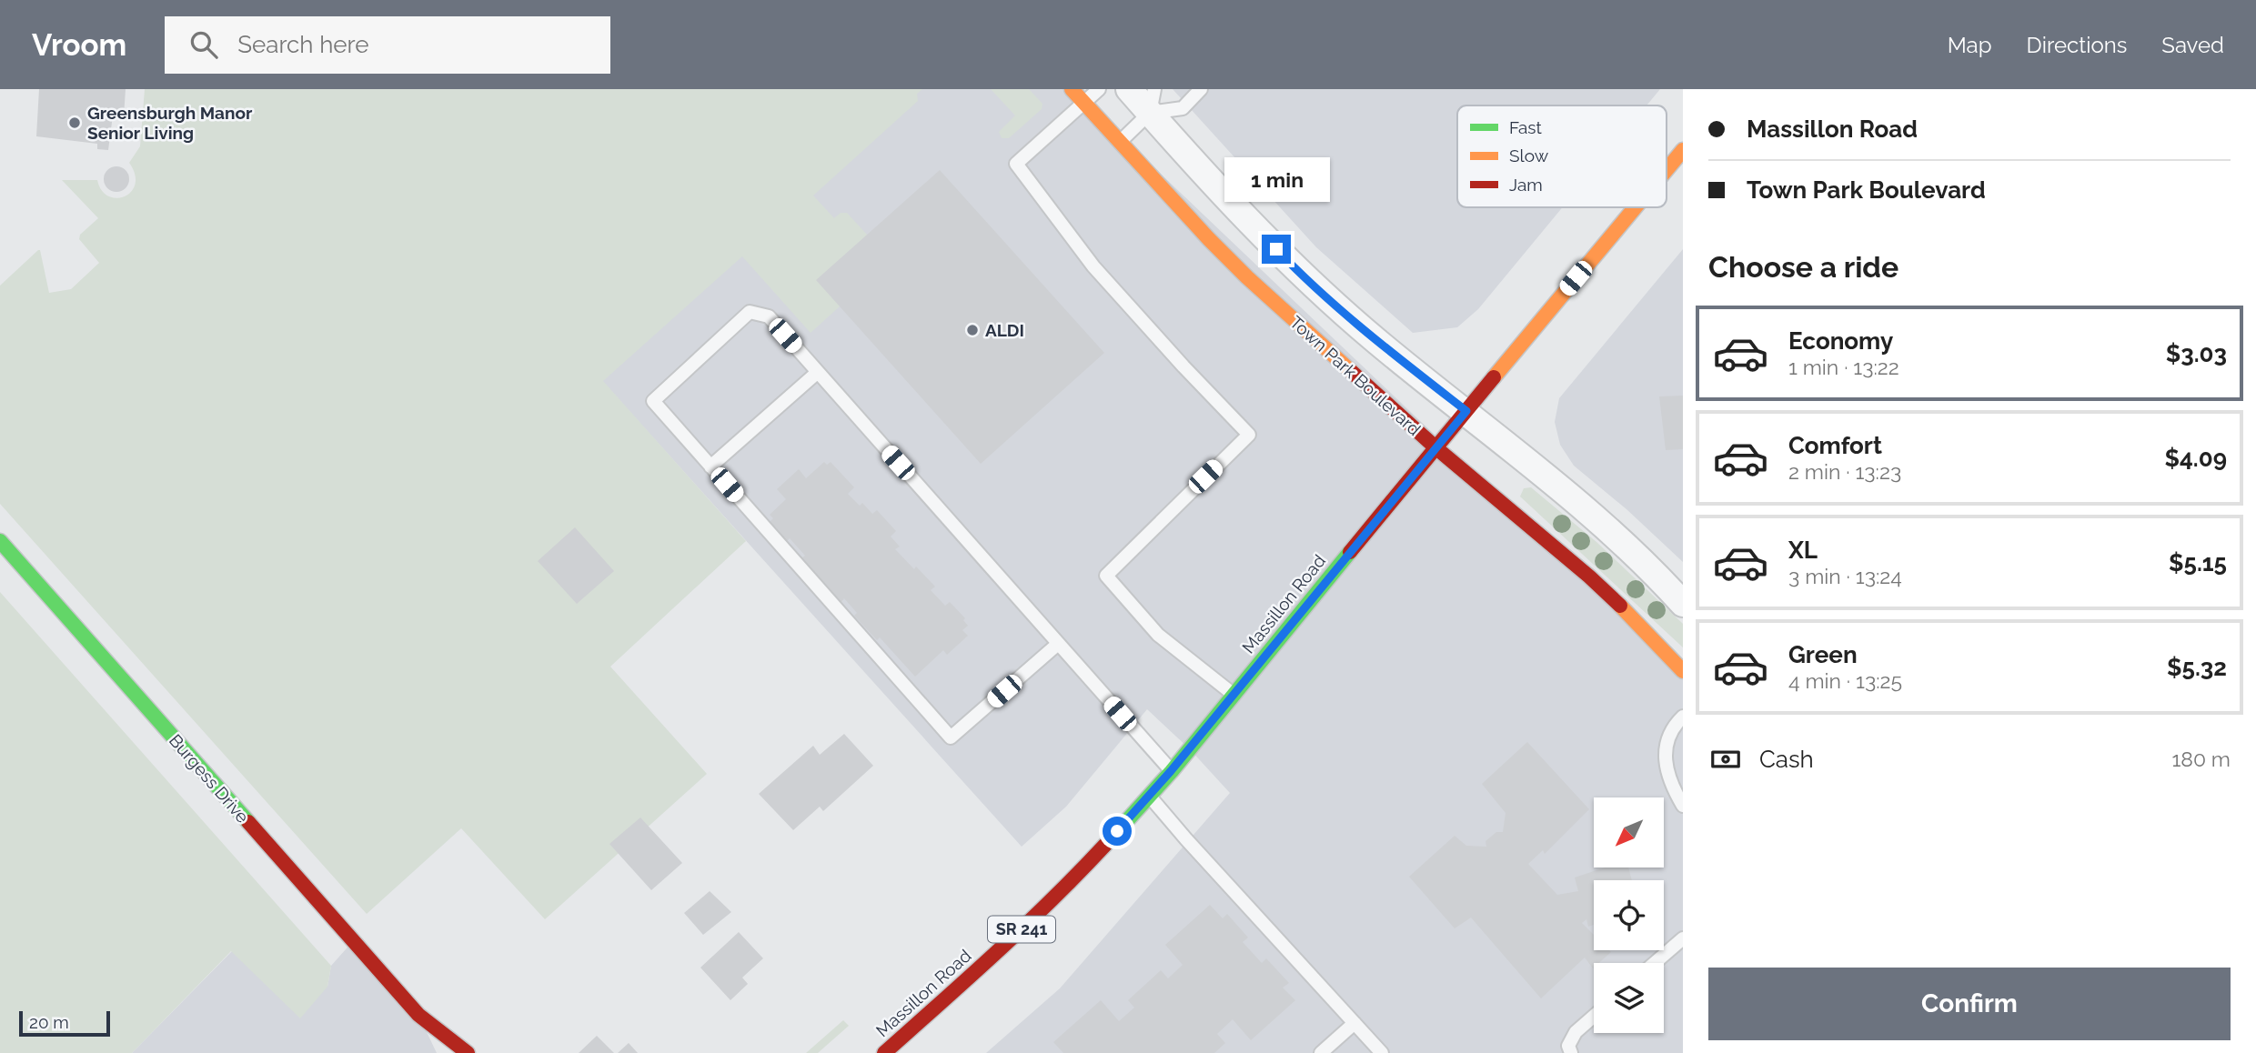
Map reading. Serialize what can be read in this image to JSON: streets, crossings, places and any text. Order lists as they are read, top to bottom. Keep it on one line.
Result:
{"streets":{"street":["Town Park Boulevard","Massillon Road","Burgess Drive","SR 241"]},"crossings":[["Town Park Boulevard","Massillon Road"]],"places":["Greensburgh Manor Senior Living","ALDI"],"legend":["Fast","Slow","Jam"],"scale_bar":"20 m","north":"bottom left","page":{"header":"Vroom","search":"Search here","nav":["Map","Directions","Saved"],"banner":["Massillon Road","Town Park Boulevard"],"bubble":"1 min","heading":"Choose a ride","list":[{"name":"Economy","note":"1 min · 13:22","value":"$3.03"},{"name":"Comfort","note":"2 min · 13:23","value":"$4.09"},{"name":"XL","note":"3 min · 13:24","value":"$5.15"},{"name":"Green","note":"4 min · 13:25","value":"$5.32"}],"pay":["Cash","180 m"],"buttons":"Confirm","scale":"20 m"}}
